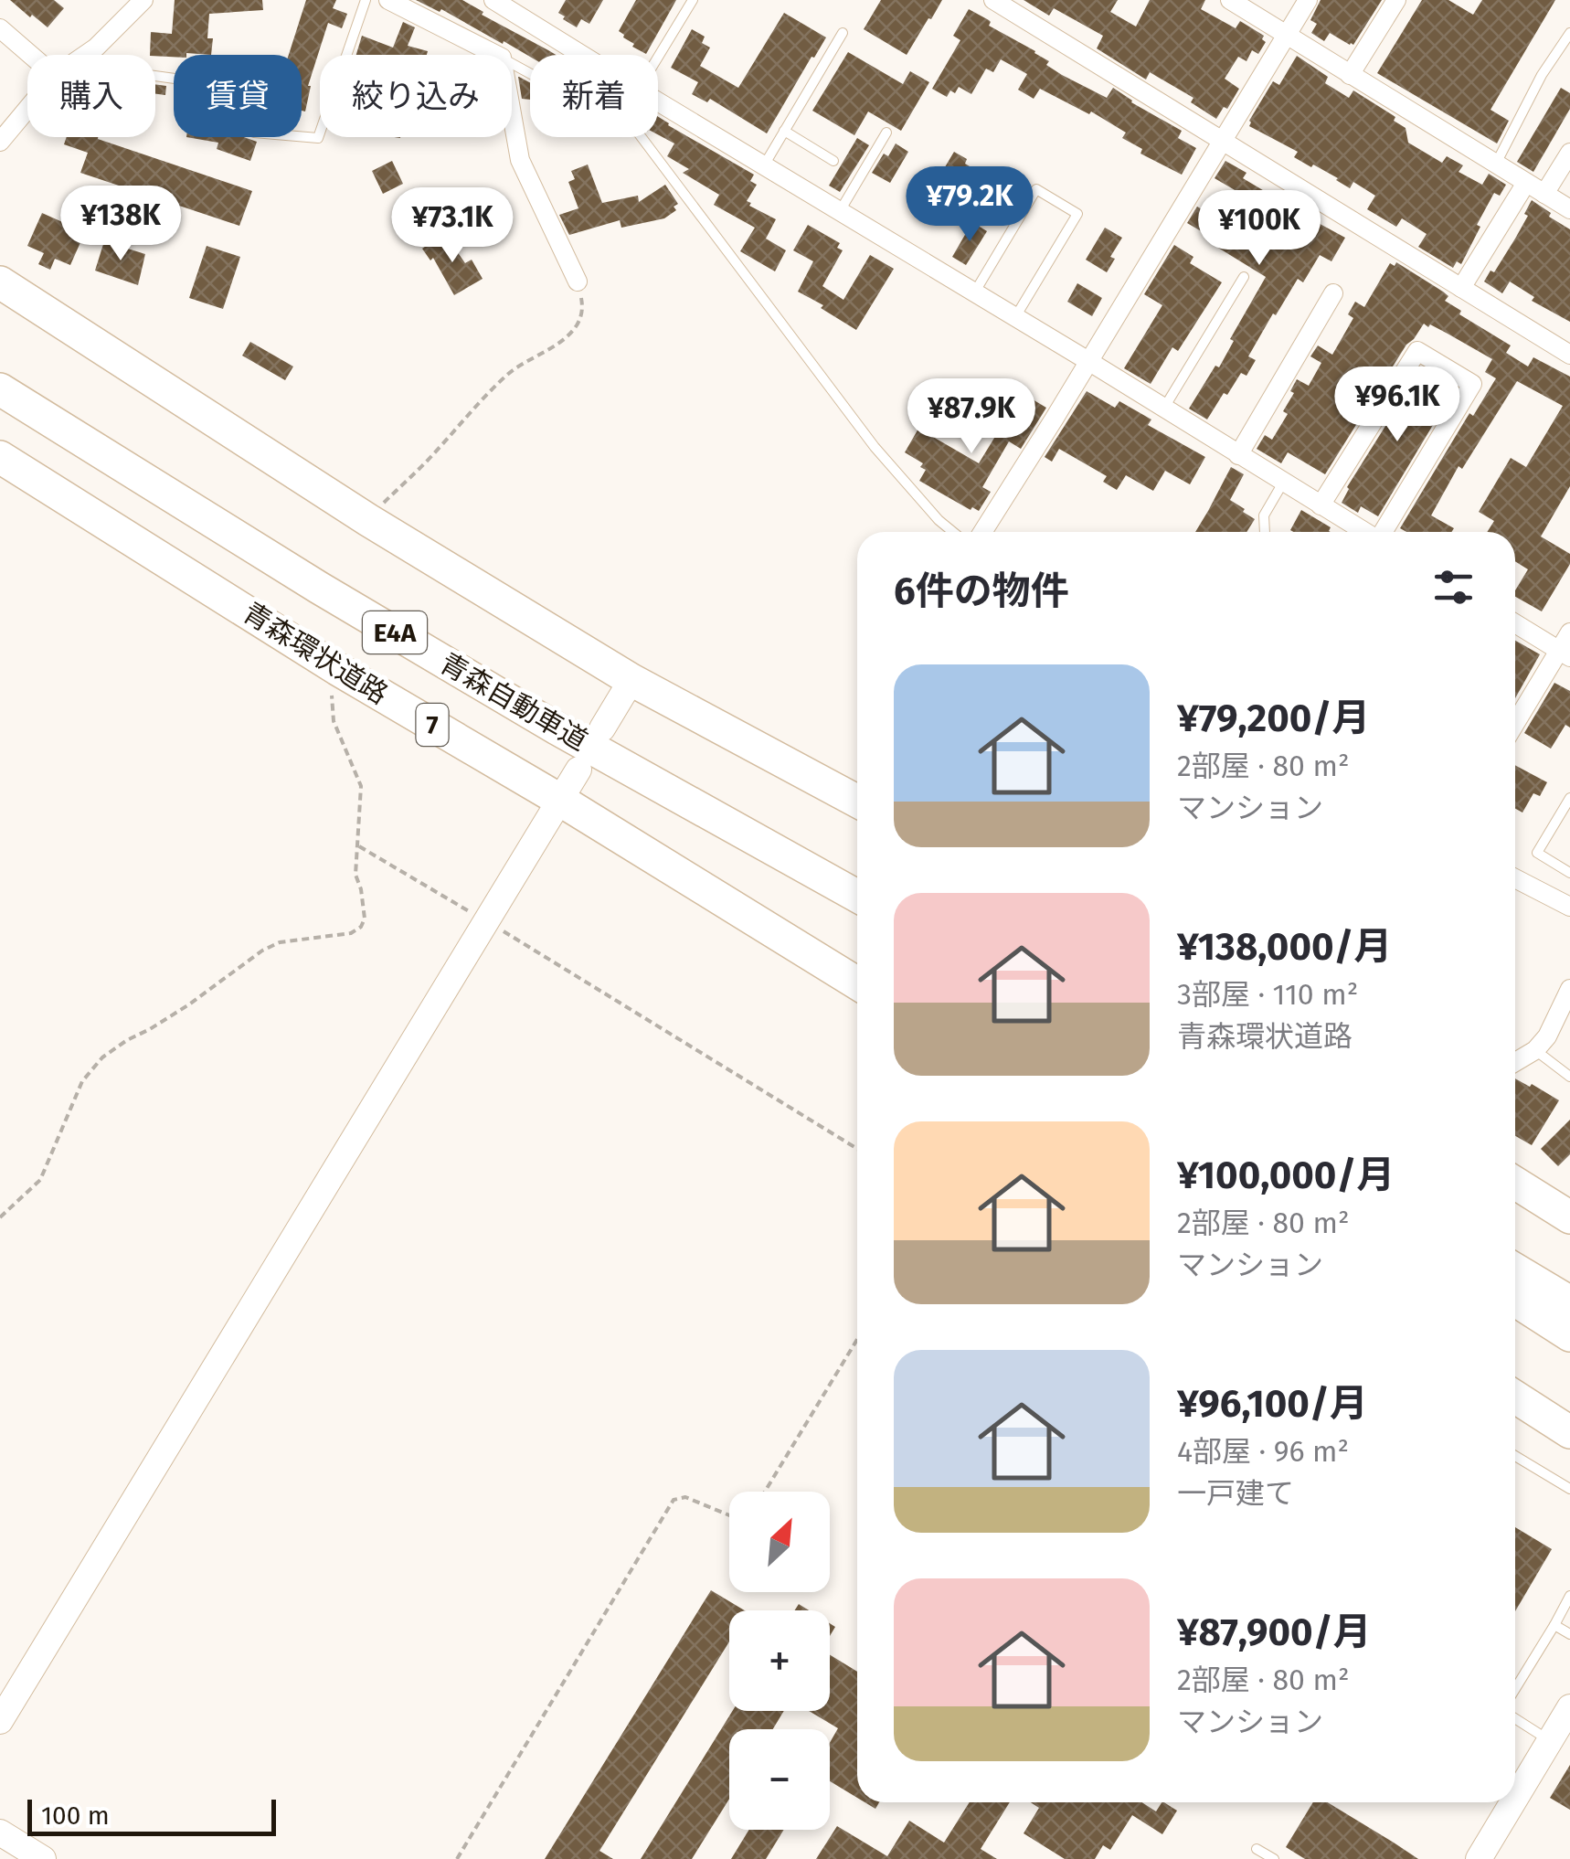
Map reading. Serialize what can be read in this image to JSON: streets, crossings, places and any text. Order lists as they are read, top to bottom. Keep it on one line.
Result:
{"streets":{"highway":["E4A","青森環状道路","青森自動車道","7"]},"scale_bar":"100 m","north":"top right","page":{"chip":["購入","賃貸","絞り込み","新着"],"price":["¥79.2K","¥138K","¥73.1K","¥100K","¥96.1K","¥87.9K"],"heading":"6件の物件","list":[{"name":"¥79,200/月","note":"2部屋 · 80 m² · マンション"},{"name":"¥138,000/月","note":"3部屋 · 110 m² · 青森環状道路"},{"name":"¥100,000/月","note":"2部屋 · 80 m² · マンション"},{"name":"¥96,100/月","note":"4部屋 · 96 m² · 一戸建て"},{"name":"¥87,900/月","note":"2部屋 · 80 m² · マンション"}],"map_buttons":["+","−"],"scale":"100 m"}}
